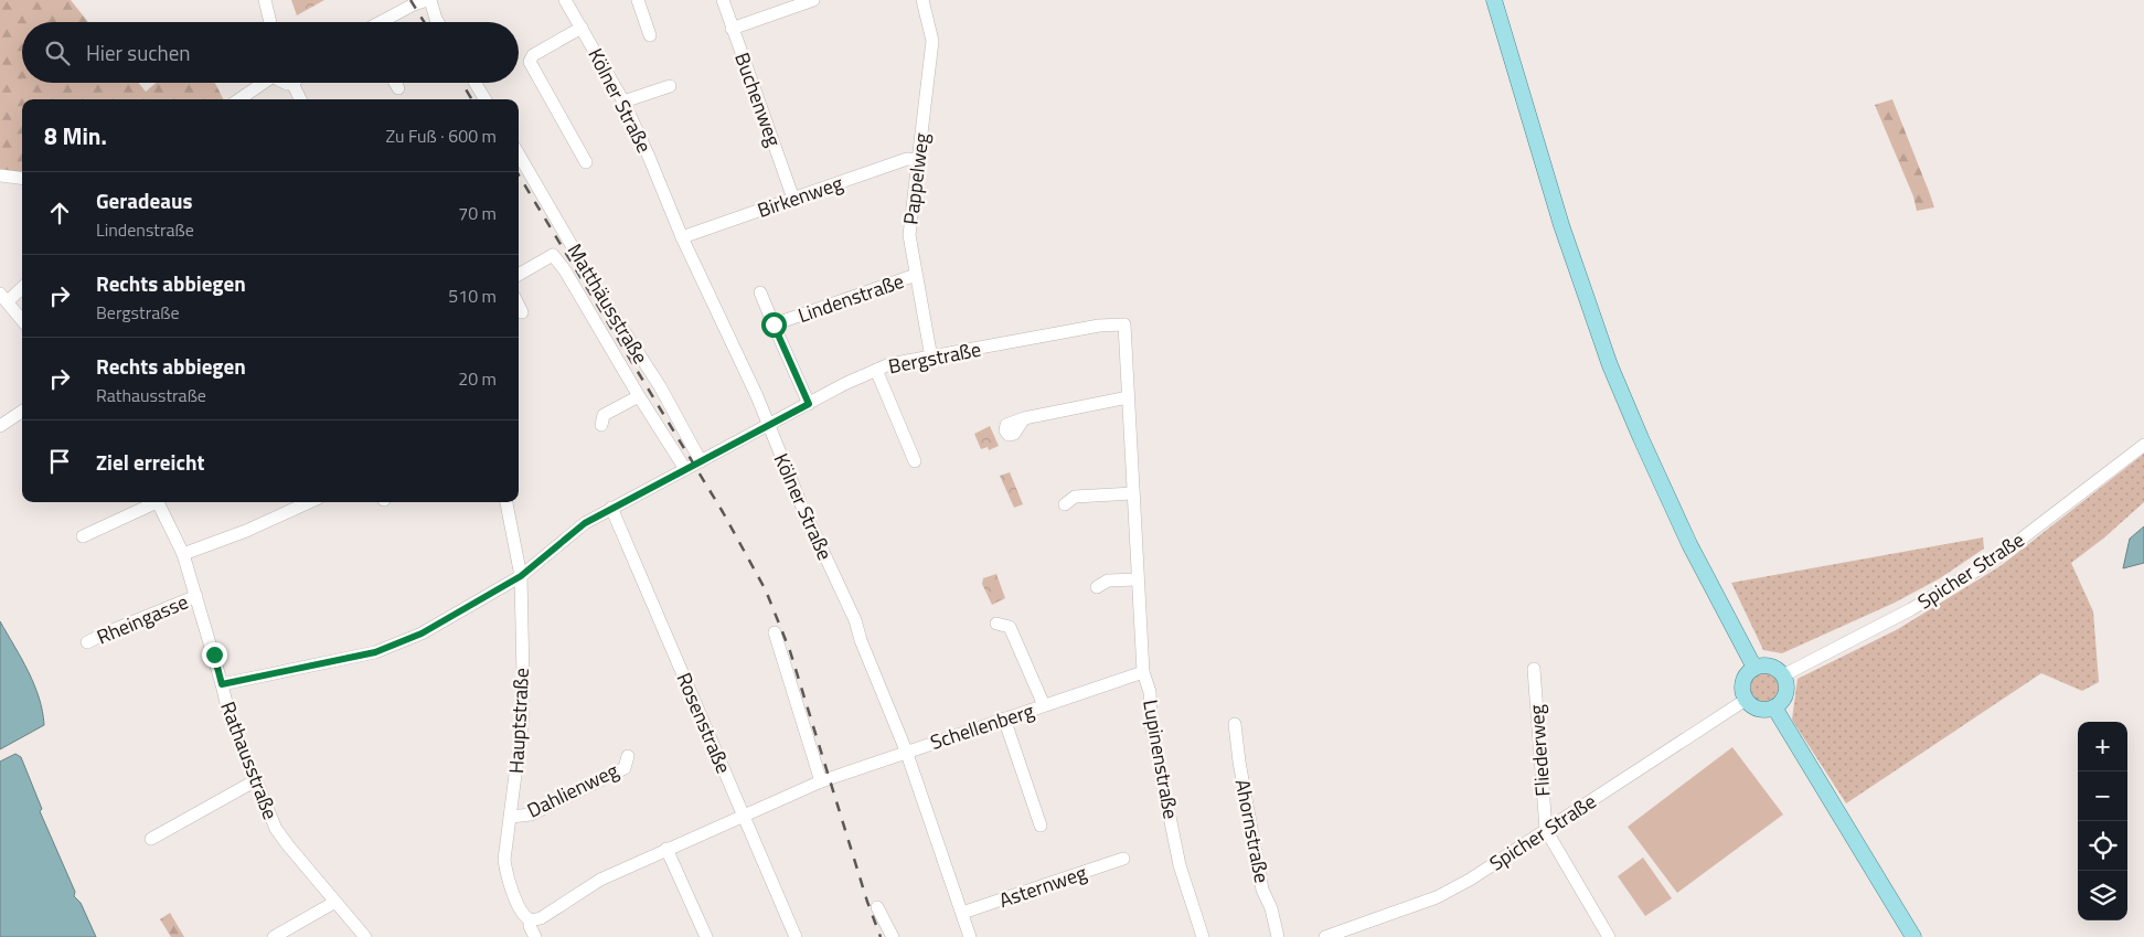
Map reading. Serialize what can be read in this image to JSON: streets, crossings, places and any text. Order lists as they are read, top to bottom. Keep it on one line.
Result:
{"streets":{"street":["Buchenweg","Kölner Straße","Pappelweg","Birkenweg","Lindenstraße","Matthäusstraße","Bergstraße","Spicher Straße","Rheingasse","Hauptstraße","Rosenstraße","Schellenberg","Fliederweg","Lupinenstraße","Rathausstraße","Dahlienweg","Ahornstraße","Asternweg"]},"crossings":[["Buchenweg","Birkenweg"],["Kölner Straße","Birkenweg"],["Kölner Straße","Bergstraße"],["Kölner Straße","Schellenberg"],["Kölner Straße","Asternweg"],["Pappelweg","Birkenweg"],["Pappelweg","Lindenstraße"],["Pappelweg","Bergstraße"],["Lindenstraße","Bergstraße"],["Matthäusstraße","Bergstraße"],["Bergstraße","Hauptstraße"],["Bergstraße","Rosenstraße"],["Bergstraße","Lupinenstraße"],["Bergstraße","Rathausstraße"],["Spicher Straße","Fliederweg"],["Rheingasse","Rathausstraße"],["Hauptstraße","Schellenberg"],["Hauptstraße","Dahlienweg"],["Rosenstraße","Schellenberg"],["Schellenberg","Lupinenstraße"]],"page":{"search":"Hier suchen","heading":["8 Min.","Zu Fuß · 600 m"],"list":[["Geradeaus","Lindenstraße","70 m"],["Rechts abbiegen","Bergstraße","510 m"],["Rechts abbiegen","Rathausstraße","20 m"],"Ziel erreicht"],"map_buttons":["+","−"]}}
